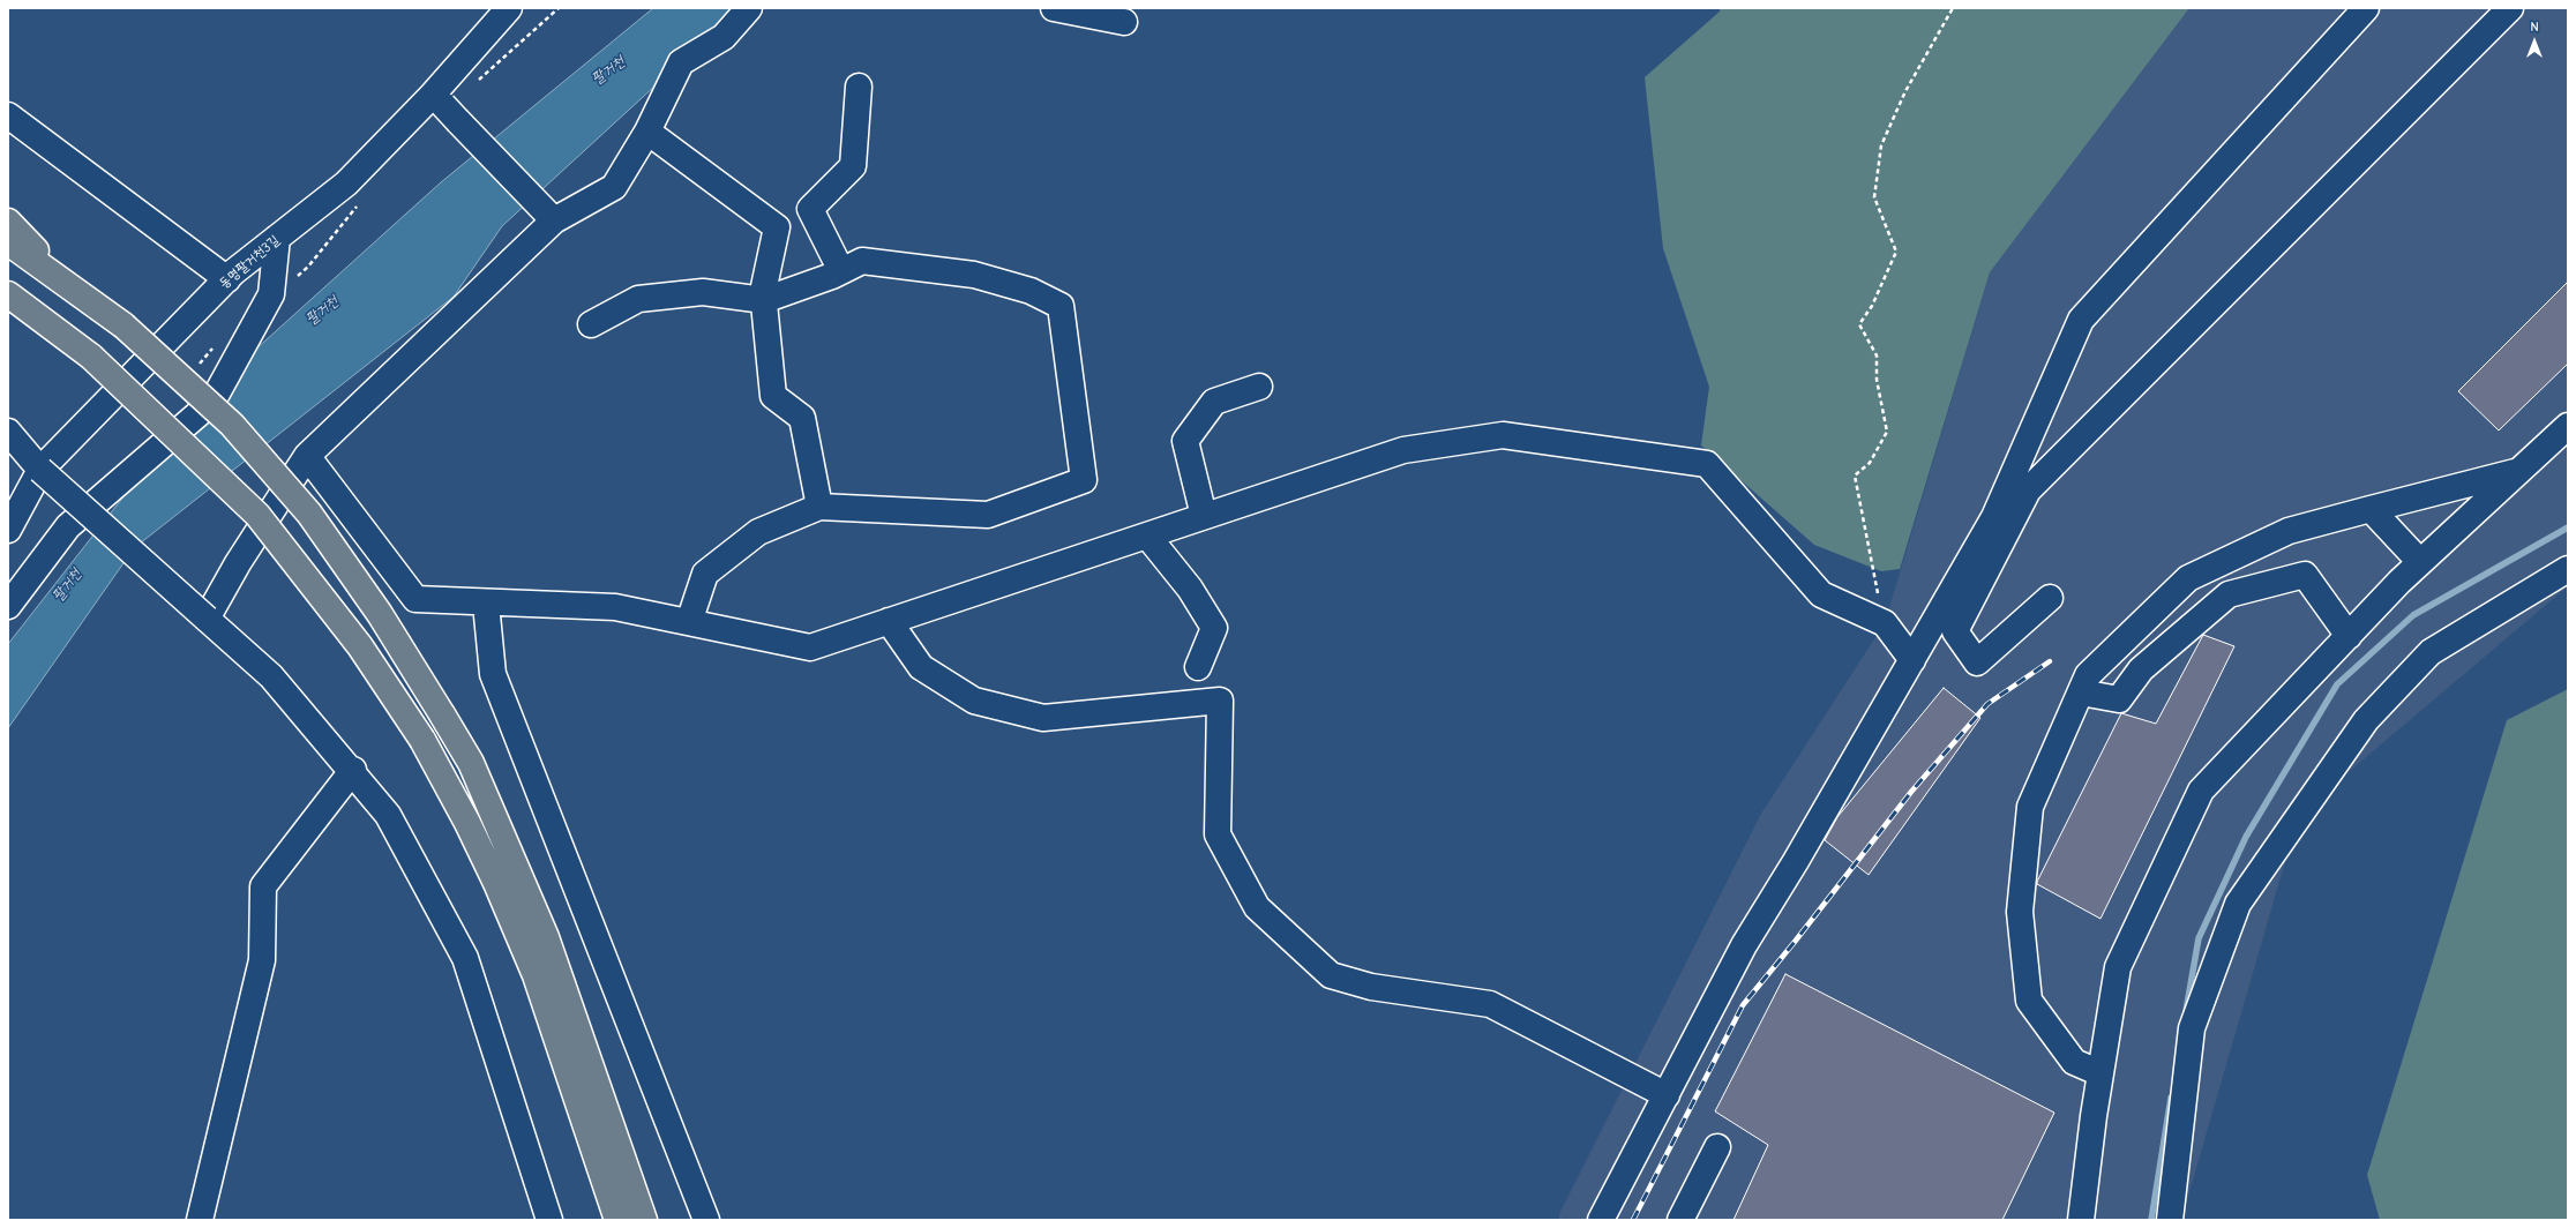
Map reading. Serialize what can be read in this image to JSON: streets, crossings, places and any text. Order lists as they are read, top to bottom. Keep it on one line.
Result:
{"streets":{"street":["동명팔거천3길"]},"water":["팔거천"],"north":"top"}
